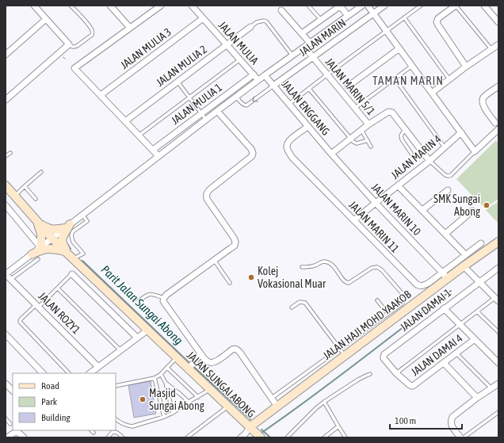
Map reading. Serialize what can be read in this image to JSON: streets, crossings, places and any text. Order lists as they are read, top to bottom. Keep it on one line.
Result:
{"streets":{"street":["JALAN MARIN","JALAN MULIA","JALAN MULIA 3","JALAN MULIA 2","JALAN MARIN 5/1","JALAN MULIA 1","JALAN ENGGANG","JALAN MARIN 4","JALAN MARIN 10","JALAN MARIN 11","JALAN DAMAI 1","JALAN ROZY1","JALAN HAJI MOHD YAAKOB","JALAN DAMAI 4","JALAN SUNGAI ABONG"]},"crossings":[["JALAN MARIN","JALAN MARIN 5/1"],["JALAN MARIN","JALAN ENGGANG"],["JALAN MULIA","JALAN MULIA 3"],["JALAN MULIA","JALAN MULIA 2"],["JALAN MULIA","JALAN MULIA 1"],["JALAN ENGGANG","JALAN MARIN 10"],["JALAN ENGGANG","JALAN MARIN 11"],["JALAN MARIN 4","JALAN MARIN 10"],["JALAN MARIN 4","JALAN MARIN 11"],["JALAN MARIN 10","JALAN MARIN 11"],["JALAN MARIN 10","JALAN HAJI MOHD YAAKOB"],["JALAN DAMAI 1","JALAN DAMAI 4"],["JALAN HAJI MOHD YAAKOB","JALAN SUNGAI ABONG"]],"districts":["TAMAN MARIN"],"water":["Parit Jalan Sungai Abong"],"places":["SMK Sungai Abong","Kolej Vokasional Muar","Masjid Sungai Abong"],"legend":["Road","Park","Building"],"scale_bar":"100 m"}
